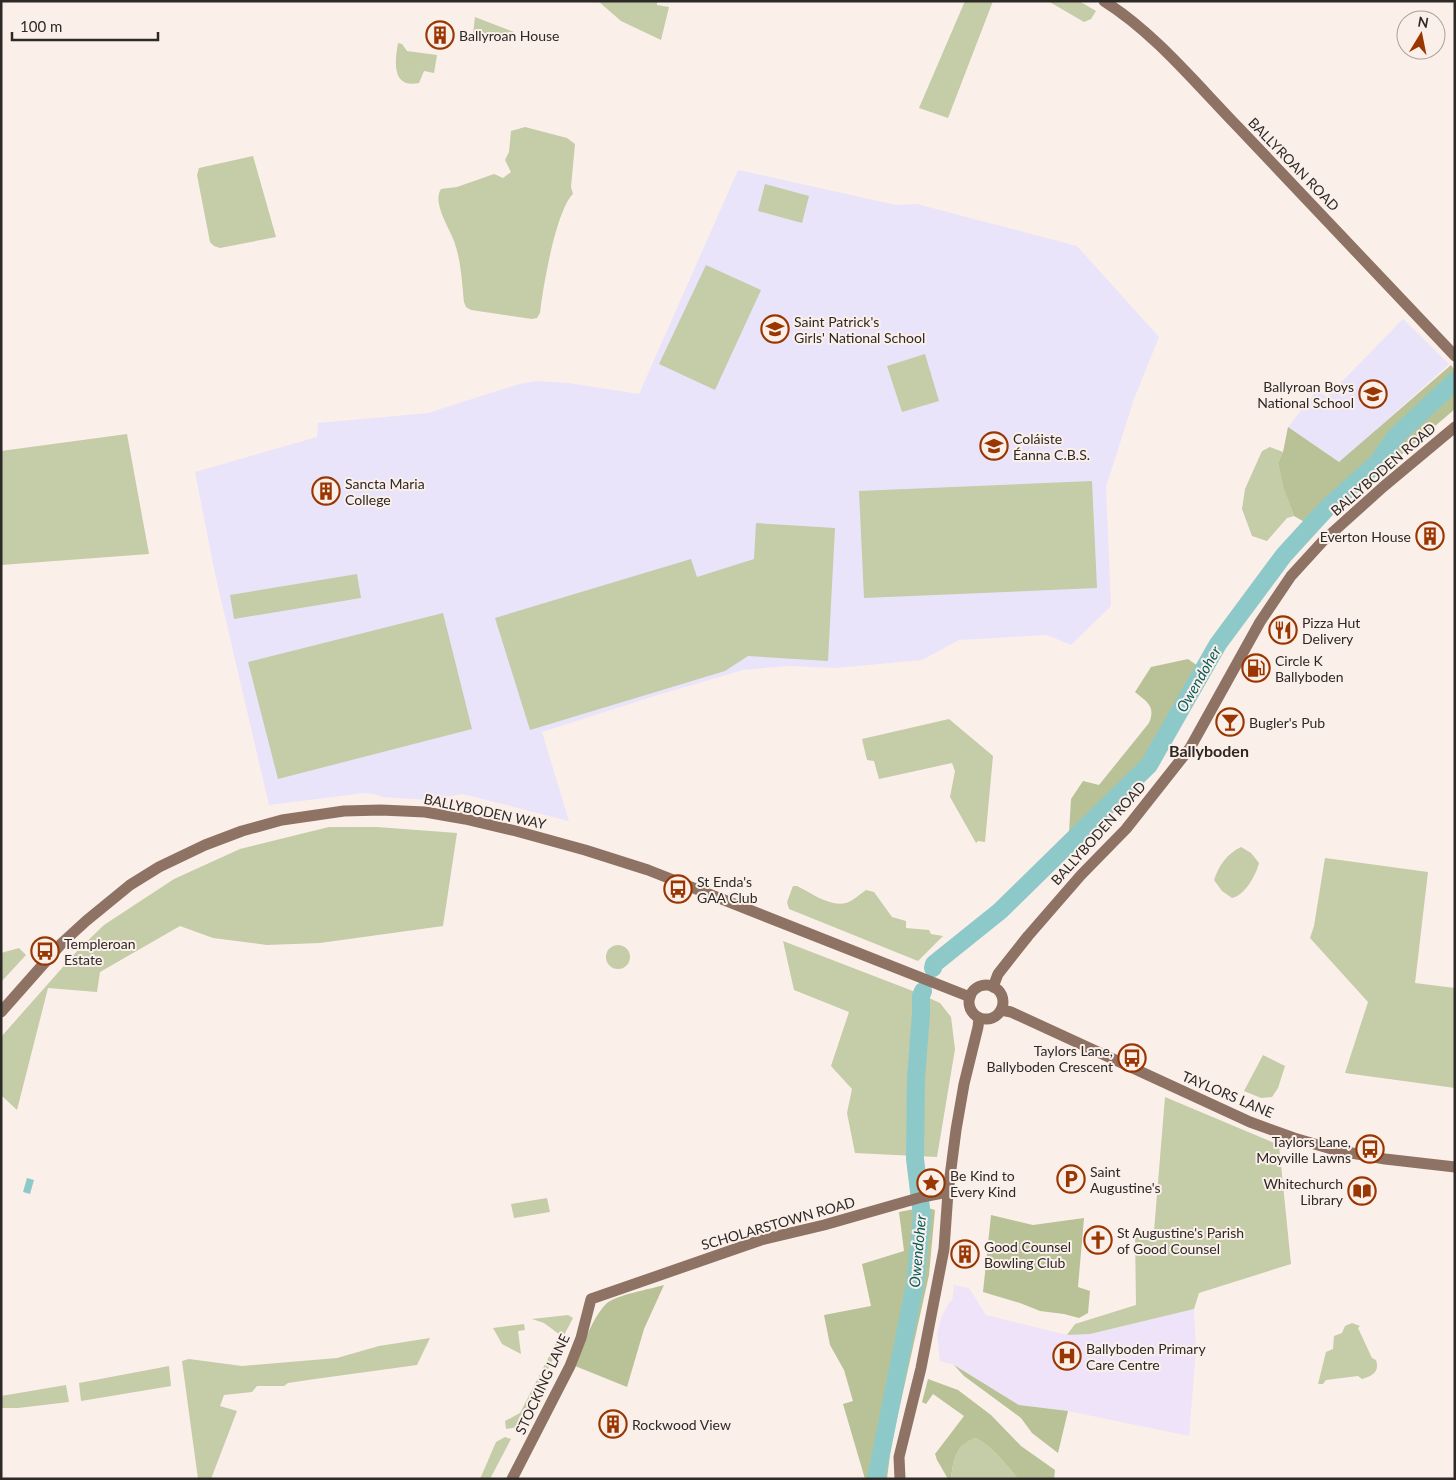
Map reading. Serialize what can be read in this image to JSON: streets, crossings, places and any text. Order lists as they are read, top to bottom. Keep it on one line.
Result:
{"streets":{"main road":["BALLYROAN ROAD","BALLYBODEN ROAD","BALLYBODEN WAY","TAYLORS LANE","SCHOLARSTOWN ROAD","STOCKING LANE"]},"crossings":[["BALLYBODEN ROAD","BALLYBODEN WAY"],["BALLYBODEN ROAD","TAYLORS LANE"],["BALLYBODEN WAY","TAYLORS LANE"],["SCHOLARSTOWN ROAD","STOCKING LANE"]],"districts":["Ballyboden"],"water":["Owendoher"],"places":{"building":["Ballyroan House","Sancta Maria College","Everton House","Good Counsel Bowling Club","Rockwood View"],"school or university":["Saint Patrick's Girls' National School","Ballyroan Boys National School","Coláiste Éanna C.B.S."],"restaurant":["Pizza Hut Delivery"],"fuel station":["Circle K Ballyboden"],"bar":["Bugler's Pub"],"bus stop":["St Enda's GAA Club","Templeroan Estate","Taylors Lane, Ballyboden Crescent","Taylors Lane, Moyville Lawns"],"parking":["Saint Augustine's"],"place":["Be Kind to Every Kind"],"library":["Whitechurch Library"],"church":["St Augustine's Parish of Good Counsel"],"hospital":["Ballyboden Primary Care Centre"]},"scale_bar":"100 m","north":"top"}
